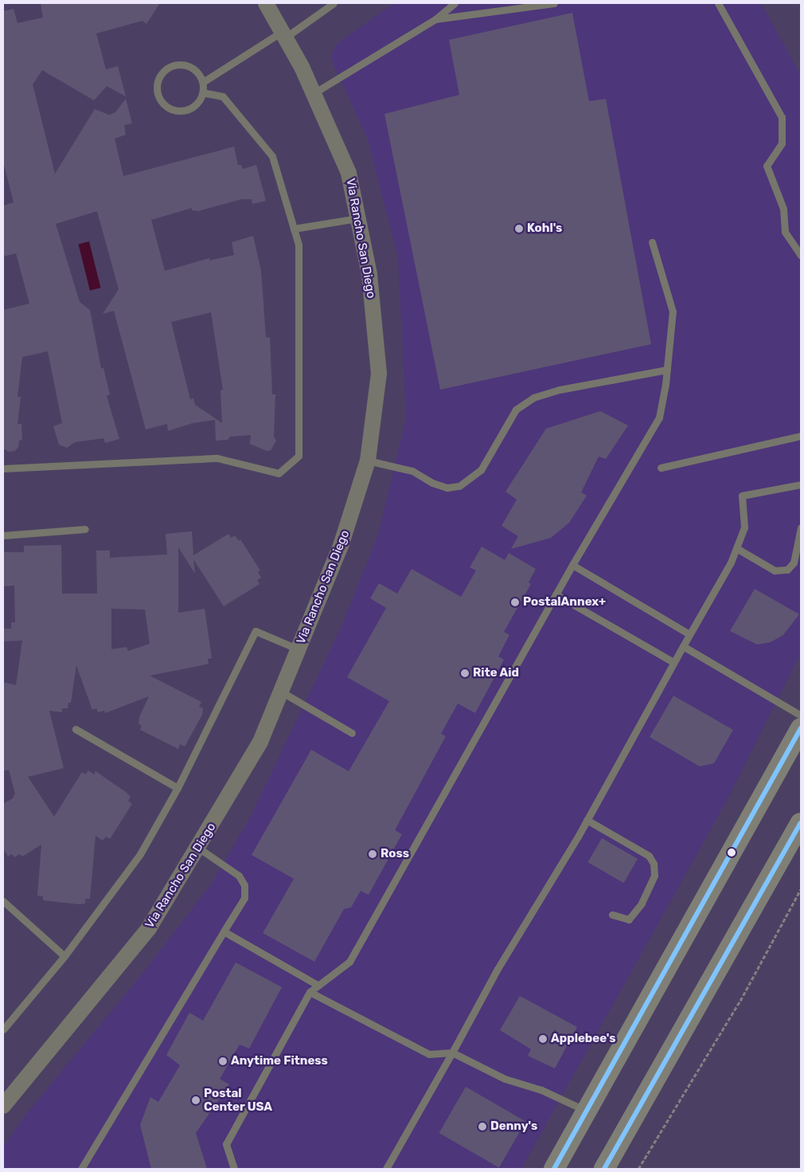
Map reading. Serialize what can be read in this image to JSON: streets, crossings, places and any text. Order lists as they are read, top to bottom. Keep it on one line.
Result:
{"streets":{"street":["Via Rancho San Diego"]},"places":["Kohl's","PostalAnnex+","Rite Aid","Ross","Applebee's","Anytime Fitness","Postal Center USA","Denny's"]}
